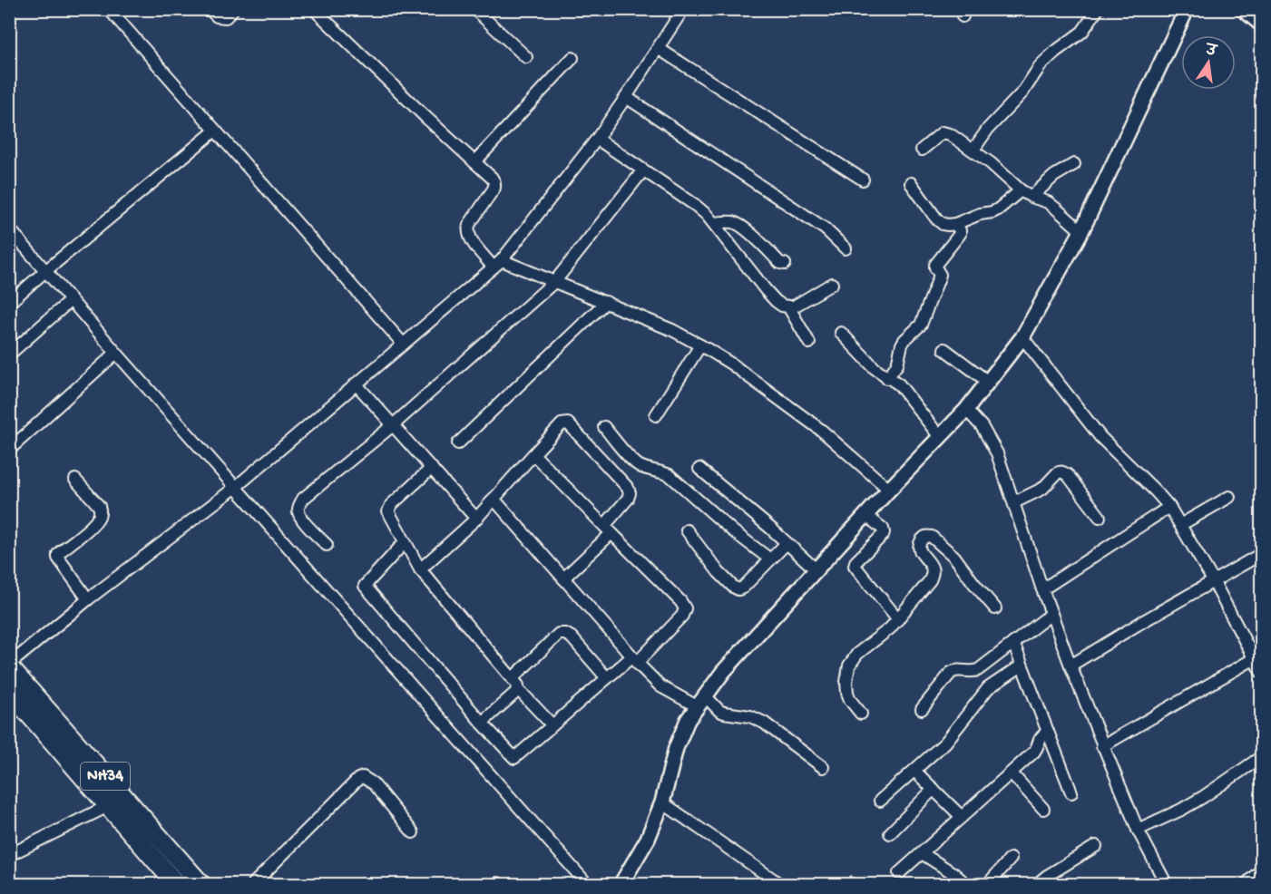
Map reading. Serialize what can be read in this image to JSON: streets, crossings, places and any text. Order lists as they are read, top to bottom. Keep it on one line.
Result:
{"streets":{"highway":["NH34"]},"north":"top"}
